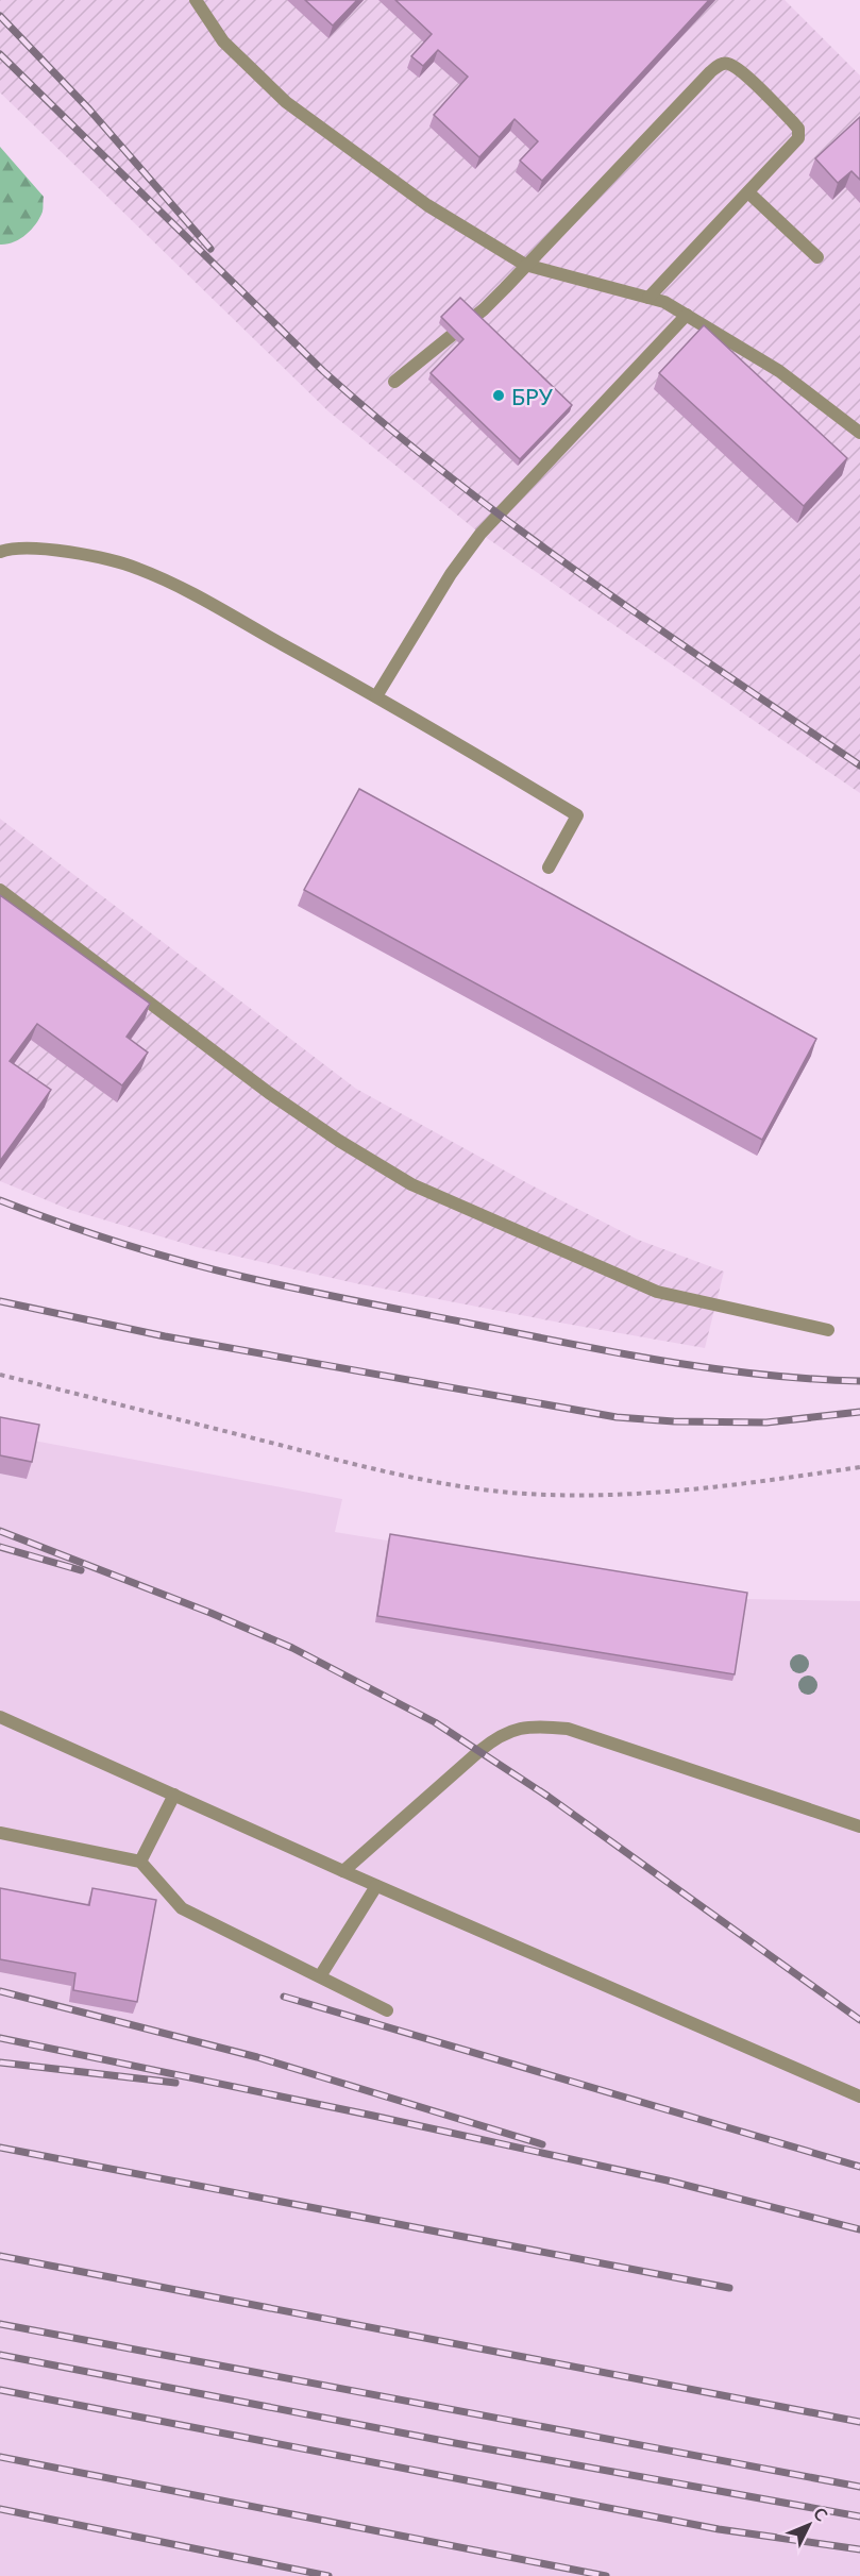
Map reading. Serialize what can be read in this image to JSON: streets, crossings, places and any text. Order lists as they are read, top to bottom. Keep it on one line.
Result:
{"places":["БРУ"],"north":"top right"}
